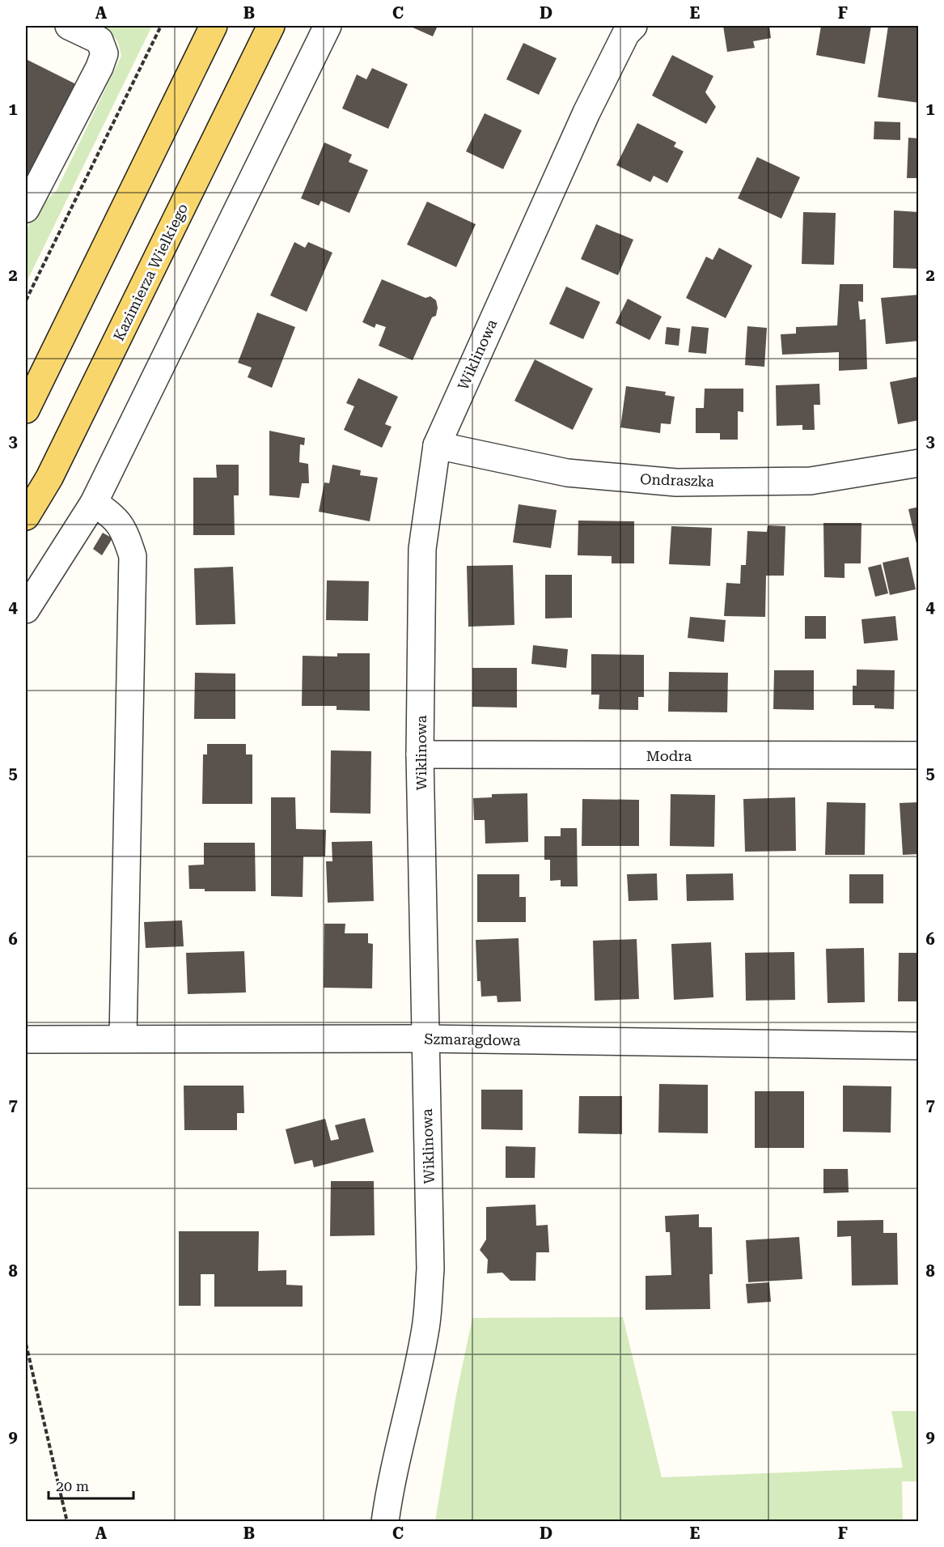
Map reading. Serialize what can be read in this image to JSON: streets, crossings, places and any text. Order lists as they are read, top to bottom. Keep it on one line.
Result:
{"streets":{"main road":["Kazimierza Wielkiego"],"street":["Wiklinowa","Ondraszka","Modra","Szmaragdowa"]},"crossings":[["Wiklinowa","Ondraszka"],["Wiklinowa","Modra"],["Wiklinowa","Szmaragdowa"]],"scale_bar":"20 m","grid":{"columns":["A","B","C","D","E","F"],"rows":["1","2","3","4","5","6","7","8","9"]}}
